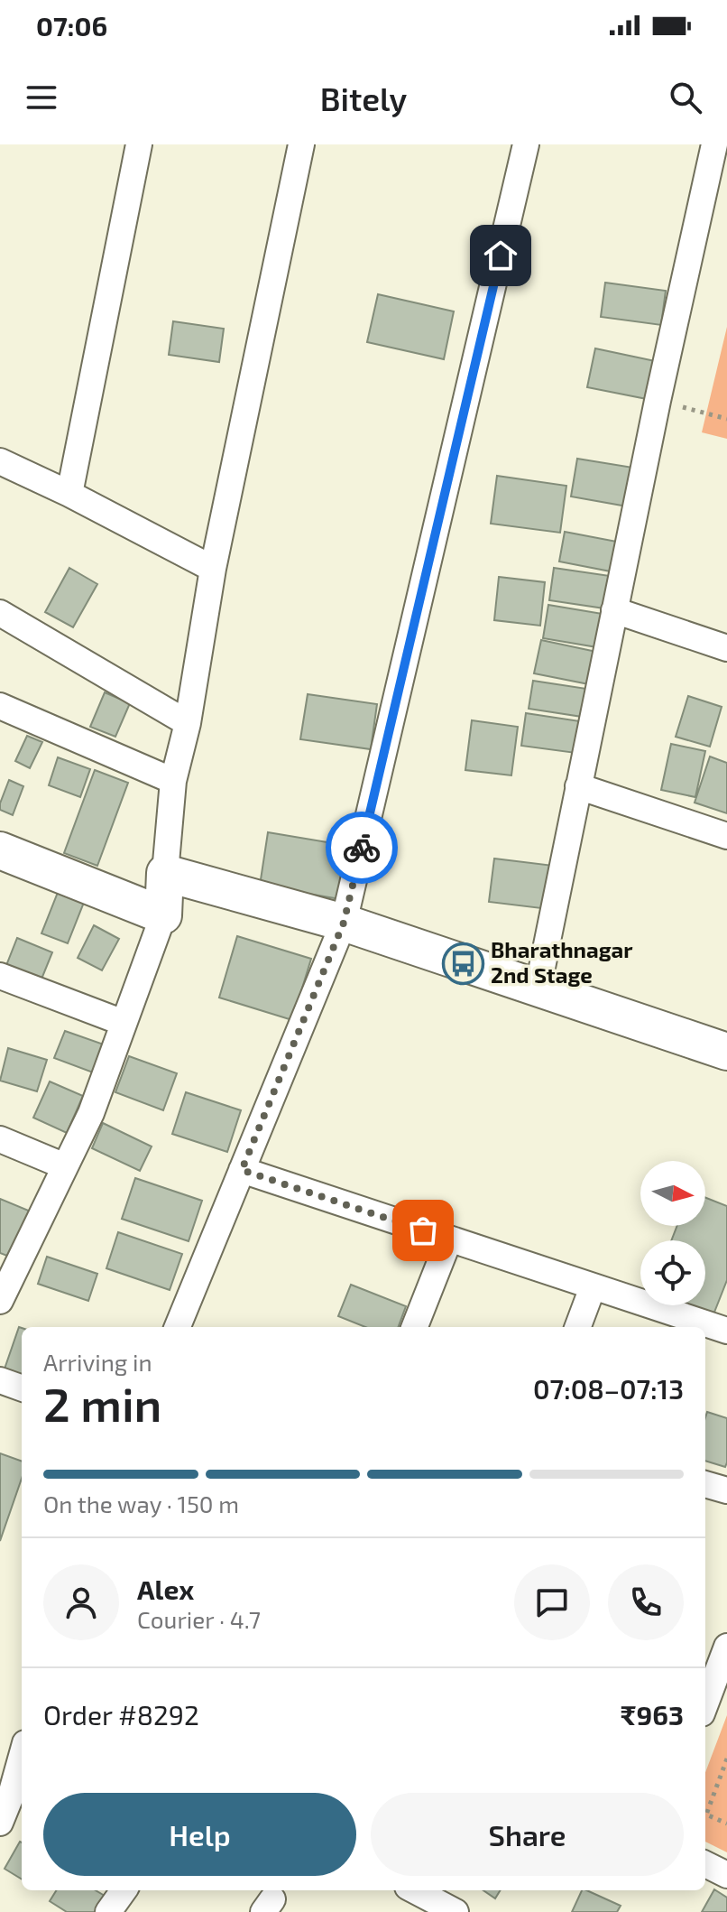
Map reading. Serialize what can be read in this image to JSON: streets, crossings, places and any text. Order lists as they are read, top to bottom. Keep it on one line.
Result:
{"places":{"bus stop":["Bharathnagar 2nd Stage"]},"north":"right","page":{"status":"07:06","header":"Bitely","heading":["2 min","Arriving in","07:08–07:13"],"panel":["Alex","Courier · 4.7","Order #8292","₹963"],"bar":"On the way · 150 m","buttons":["Help","Share"]}}
